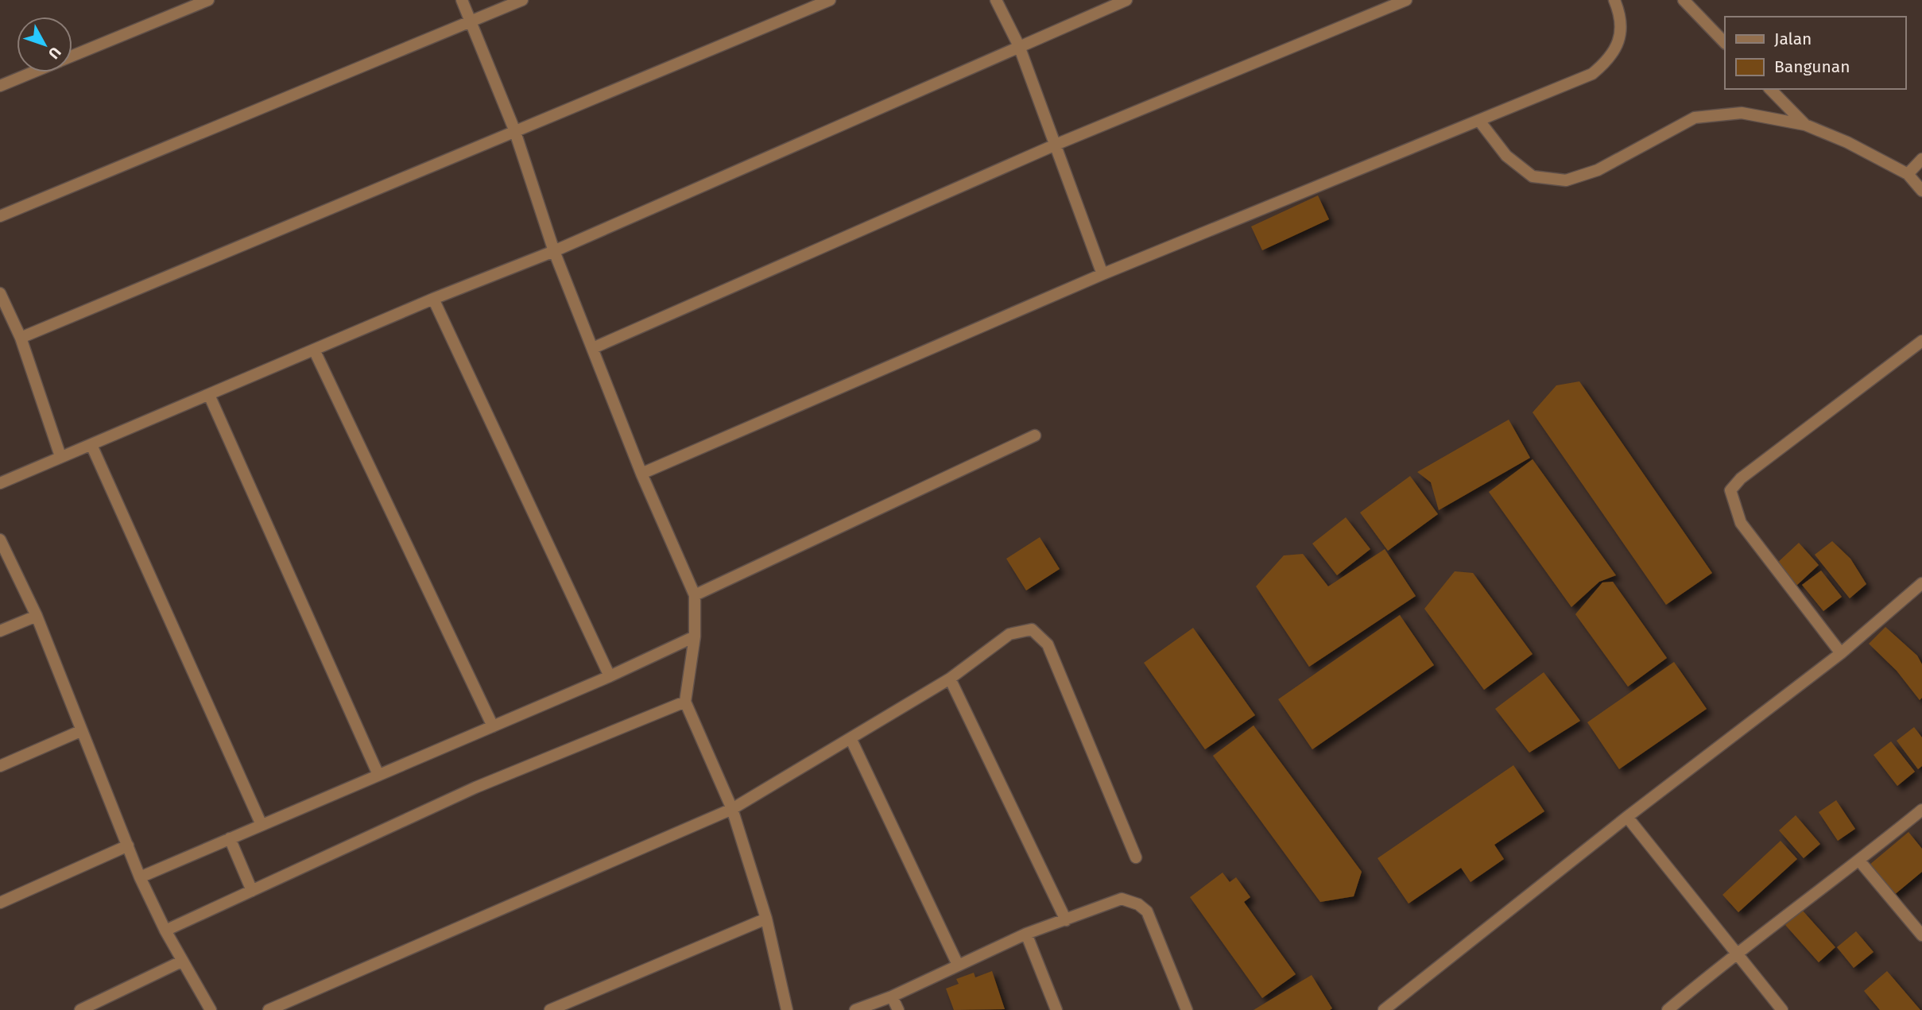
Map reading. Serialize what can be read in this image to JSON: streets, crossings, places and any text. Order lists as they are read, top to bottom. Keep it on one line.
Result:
{"legend":["Jalan","Bangunan"],"north":"bottom right"}
